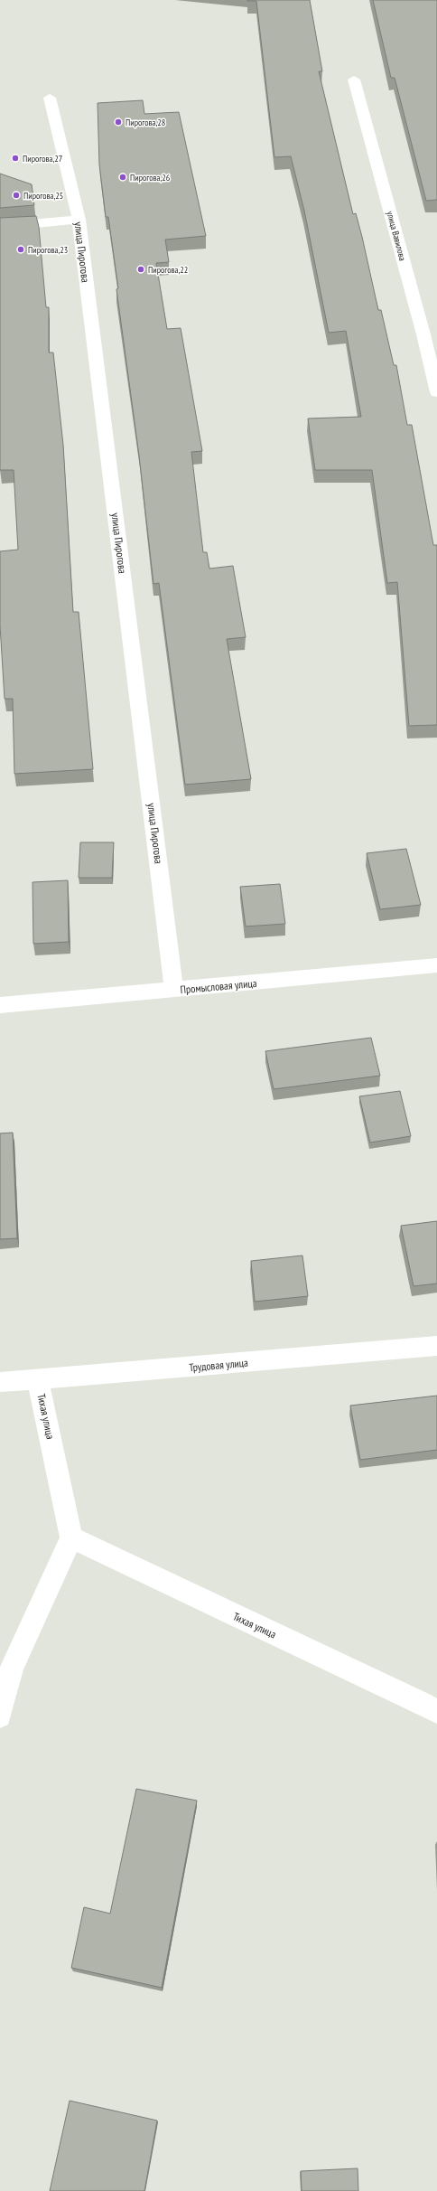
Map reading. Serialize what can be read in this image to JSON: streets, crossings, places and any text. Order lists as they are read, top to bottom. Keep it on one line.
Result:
{"streets":{"street":["улица Вавилова","улица Пирогова","Промысловая улица","Трудовая улица","Тихая улица"]},"crossings":[["улица Пирогова","Промысловая улица"],["Трудовая улица","Тихая улица"]],"places":["Пирогова,28","Пирогова,27","Пирогова,26","Пирогова,25","Пирогова,23","Пирогова,22"]}
